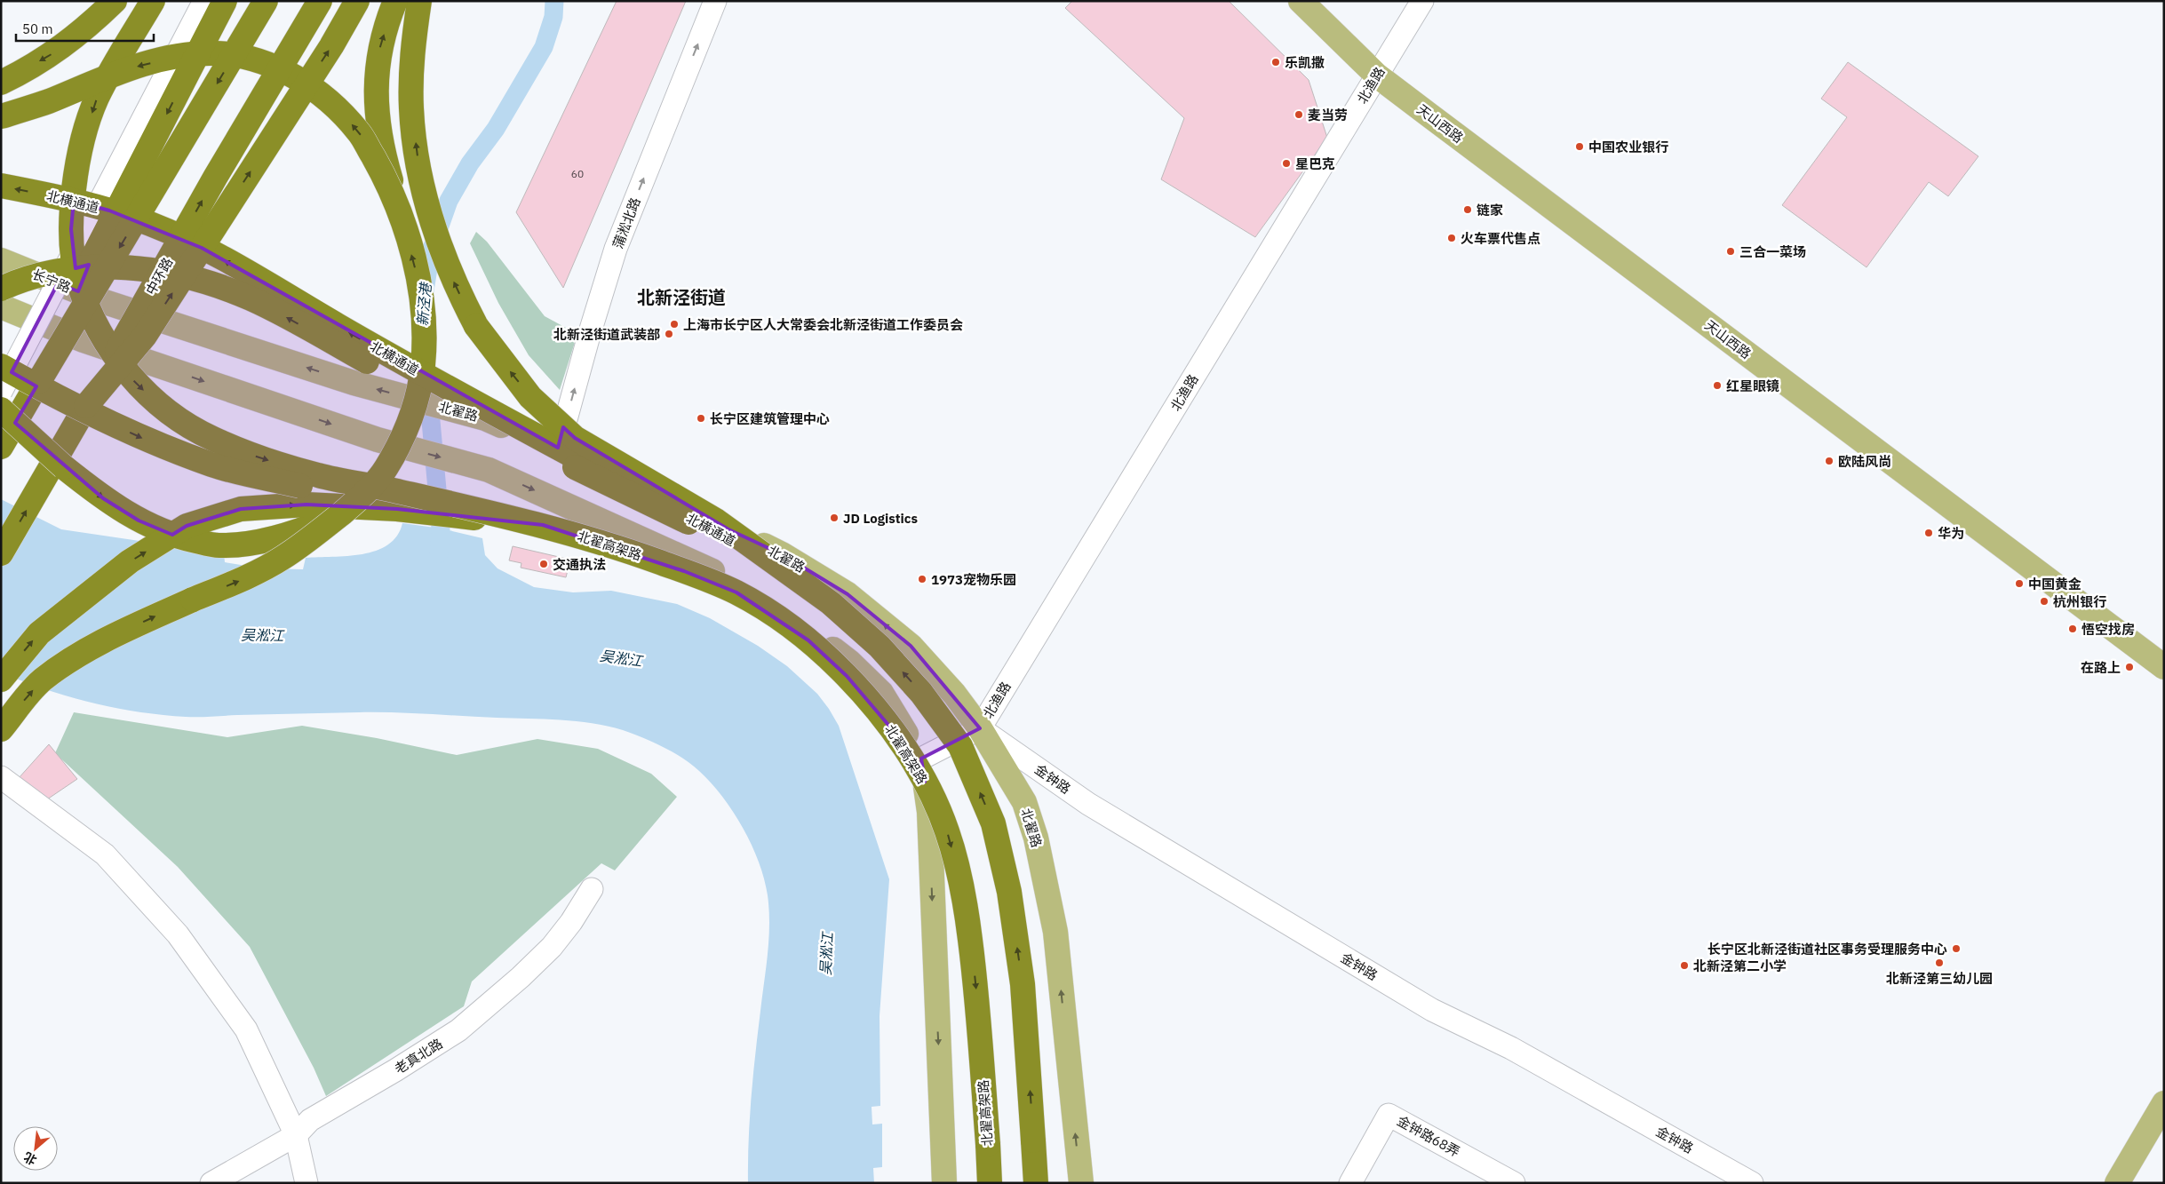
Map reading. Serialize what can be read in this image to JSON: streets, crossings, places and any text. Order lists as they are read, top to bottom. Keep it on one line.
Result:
{"streets":{"highway":["北横通道","中环路","北翟高架路"],"main road":["天山西路","长宁路","北翟路"],"street":["北渔路","蒲淞北路","金钟路","老真北路","金钟路68弄"]},"crossings":[["北渔路","天山西路"],["北渔路","北翟路"],["北渔路","金钟路"],["蒲淞北路","北翟路"],["长宁路","北翟路"],["北翟路","金钟路"]],"one_way":["蒲淞北路"],"districts":["北新泾街道"],"water":["新泾港","吴淞江"],"places":["乐凯撒","麦当劳","中国农业银行","星巴克","链家","火车票代售点","三合一菜场","上海市长宁区人大常委会北新泾街道工作委员会","北新泾街道武装部","红星眼镜","长宁区建筑管理中心","欧陆风尚","JD Logistics","华为","交通执法","1973宠物乐园","中国黄金","杭州银行","悟空找房","在路上","长宁区北新泾街道社区事务受理服务中心","北新泾第三幼儿园","北新泾第二小学"],"house_numbers":["60"],"scale_bar":"50 m","north":"bottom left"}
